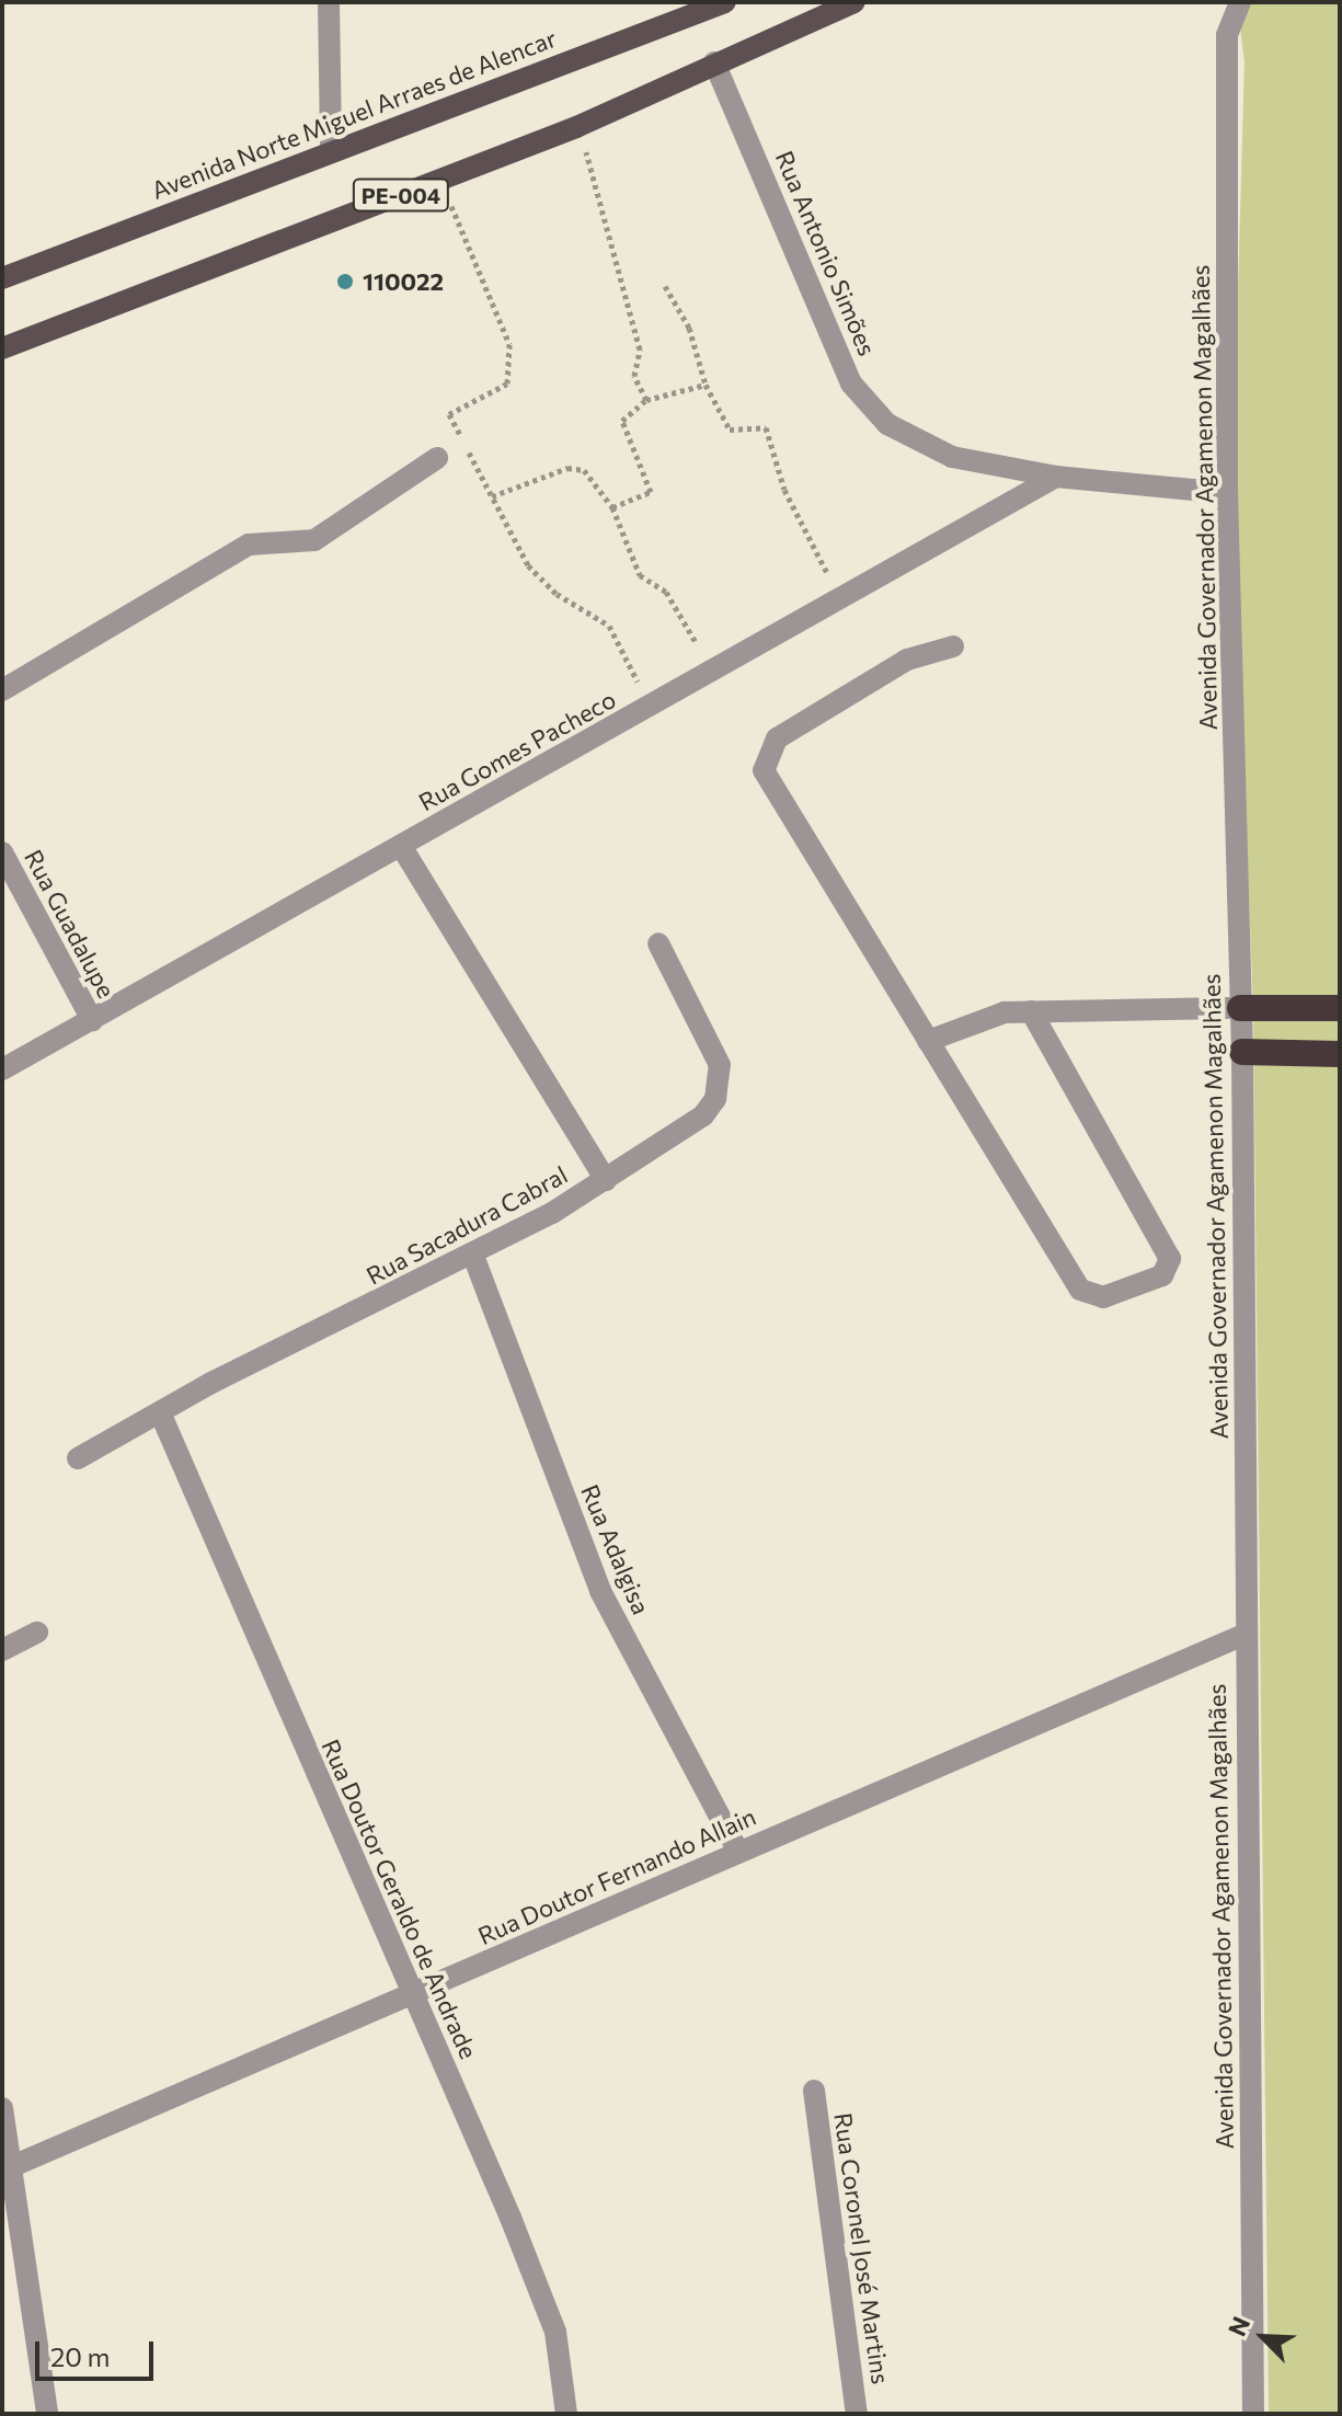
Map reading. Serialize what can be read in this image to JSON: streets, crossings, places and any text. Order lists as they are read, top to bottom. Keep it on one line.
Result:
{"streets":{"main road":["Avenida Norte Miguel Arraes de Alencar","PE-004"],"street":["Rua Antonio Simões","Avenida Governador Agamenon Magalhães","Rua Gomes Pacheco","Rua Guadalupe","Rua Sacadura Cabral","Rua Adalgisa","Rua Doutor Fernando Allain","Rua Doutor Geraldo de Andrade","Rua Coronel José Martins"]},"crossings":[["PE-004","Rua Antonio Simões"],["Rua Antonio Simões","Avenida Governador Agamenon Magalhães"],["Rua Antonio Simões","Rua Gomes Pacheco"],["Avenida Governador Agamenon Magalhães","Rua Doutor Fernando Allain"],["Rua Gomes Pacheco","Rua Guadalupe"],["Rua Sacadura Cabral","Rua Adalgisa"],["Rua Sacadura Cabral","Rua Doutor Geraldo de Andrade"],["Rua Adalgisa","Rua Doutor Fernando Allain"],["Rua Doutor Fernando Allain","Rua Doutor Geraldo de Andrade"]],"places":["110022"],"scale_bar":"20 m","north":"top left"}
